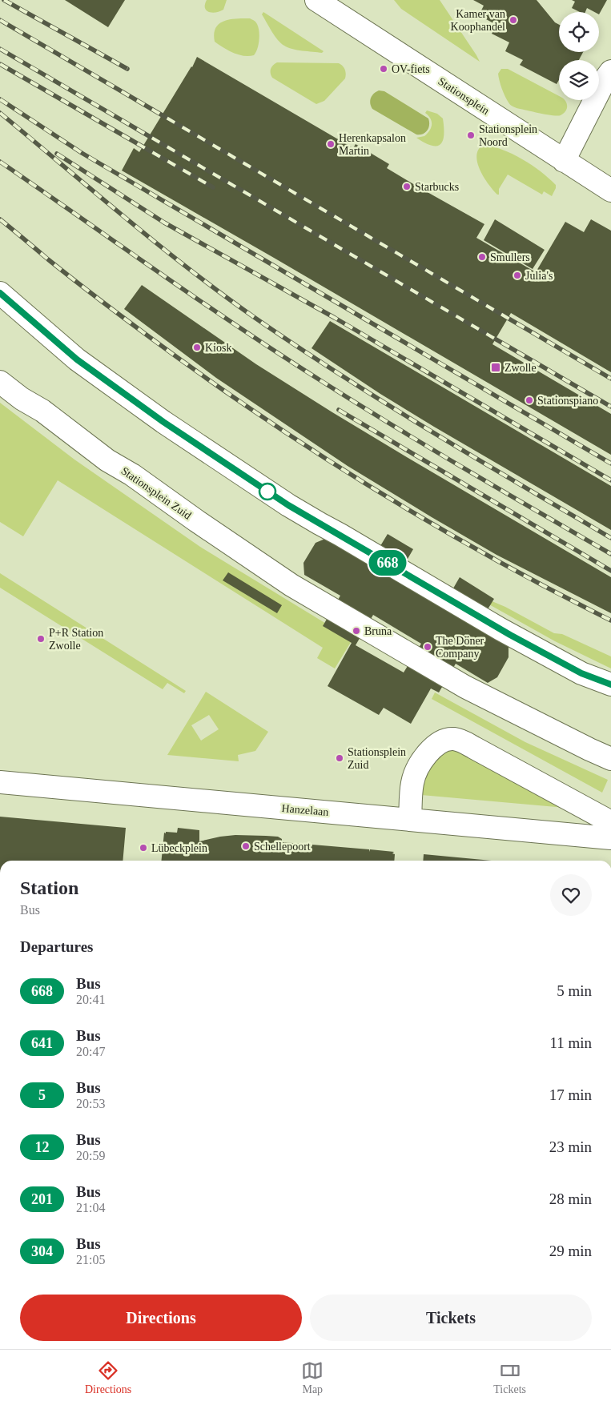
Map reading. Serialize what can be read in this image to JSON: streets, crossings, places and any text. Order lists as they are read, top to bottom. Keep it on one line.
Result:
{"streets":{"street":["Stationsplein","Stationsplein Zuid","Hanzelaan"]},"places":{"other":["Kamer van Koophandel","OV-fiets","Stationsplein Noord","Herenkapsalon Martin","Starbucks","Smullers","Julia's","Kiosk","Stationspiano","Bruna","P+R Station Zwolle","The Döner Company","Stationsplein Zuid","Schellepoort","Lübeckplein"],"transit":["Zwolle"]},"lines":["bus line 668"],"page":{"on_map":"668","heading":[["Station","Bus"],"Departures"],"list":[{"mark":"668","name":"Bus","note":"20:41","value":"5 min"},{"mark":"641","name":"Bus","note":"20:47","value":"11 min"},{"mark":"5","name":"Bus","note":"20:53","value":"17 min"},{"mark":"12","name":"Bus","note":"20:59","value":"23 min"},{"mark":"201","name":"Bus","note":"21:04","value":"28 min"},{"mark":"304","name":"Bus","note":"21:05","value":"29 min"}],"buttons":["Directions","Tickets"],"tabs":["Directions","Map","Tickets"]}}
